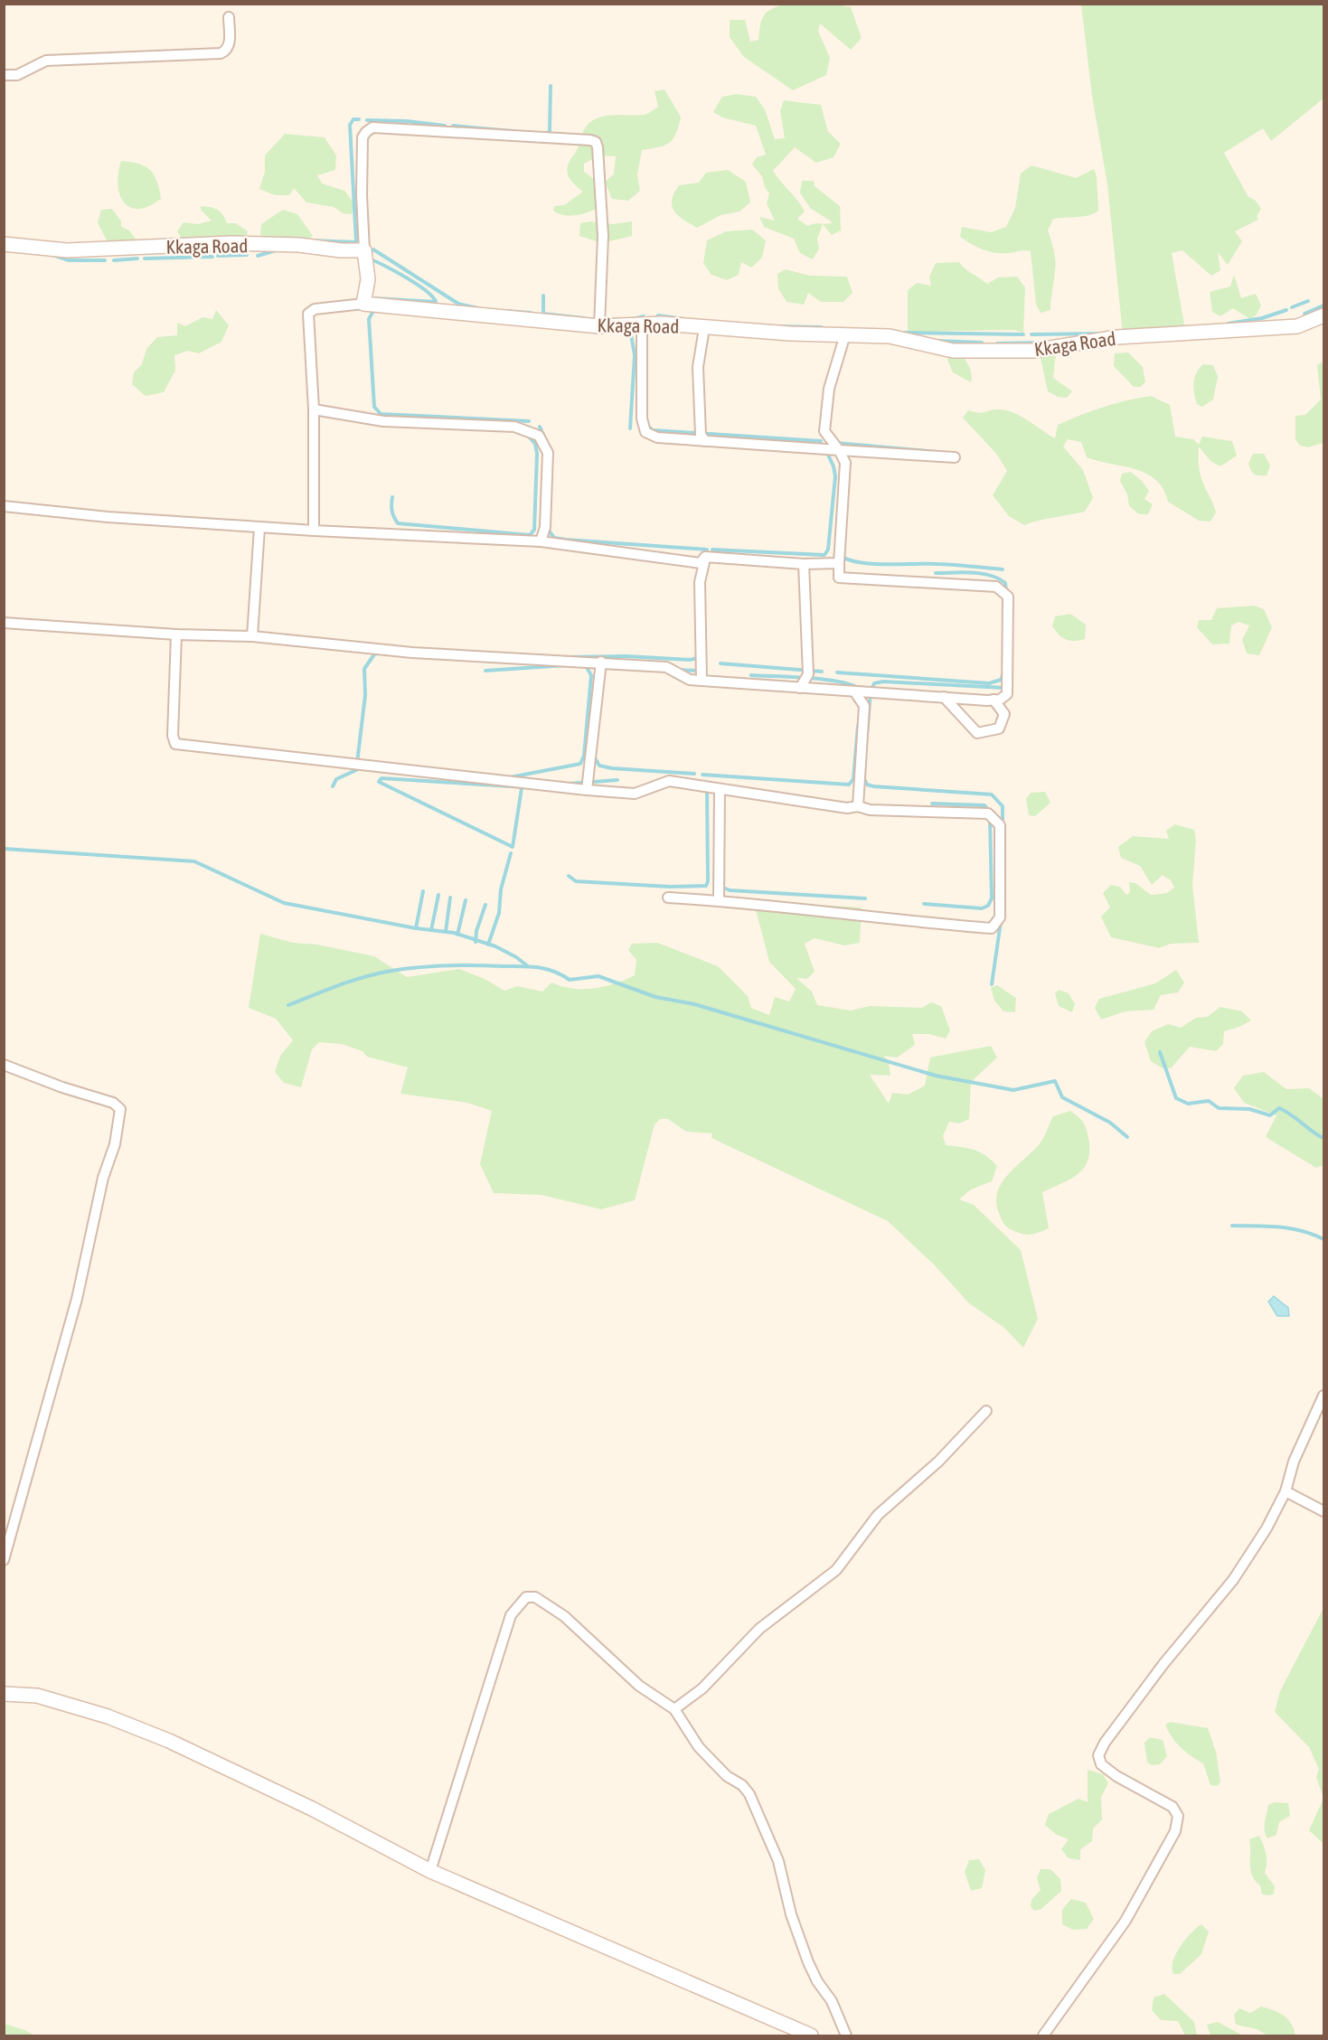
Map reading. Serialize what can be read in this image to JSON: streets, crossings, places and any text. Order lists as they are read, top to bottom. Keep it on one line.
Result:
{"streets":{"street":["Kkaga Road"]}}
